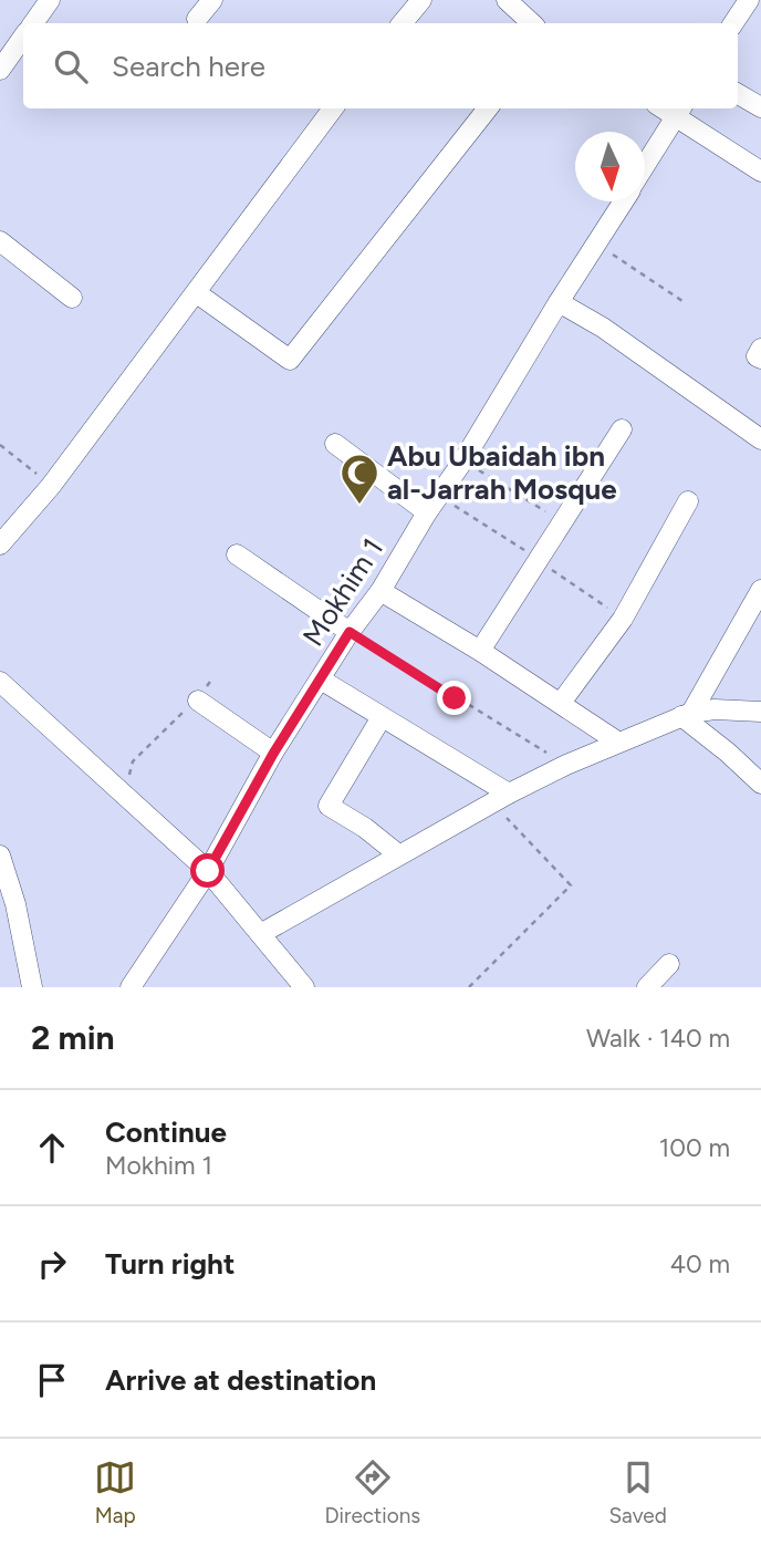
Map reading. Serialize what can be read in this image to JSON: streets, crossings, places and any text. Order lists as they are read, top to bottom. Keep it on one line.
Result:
{"streets":{"street":["Mokhim 1"]},"places":{"mosque":["Abu Ubaidah ibn al-Jarrah Mosque"]},"north":"bottom","page":{"search":"Search here","heading":["2 min","Walk · 140 m"],"list":[["Continue","Mokhim 1","100 m"],["Turn right","40 m"],"Arrive at destination"],"nav":["Map","Directions","Saved"]}}
